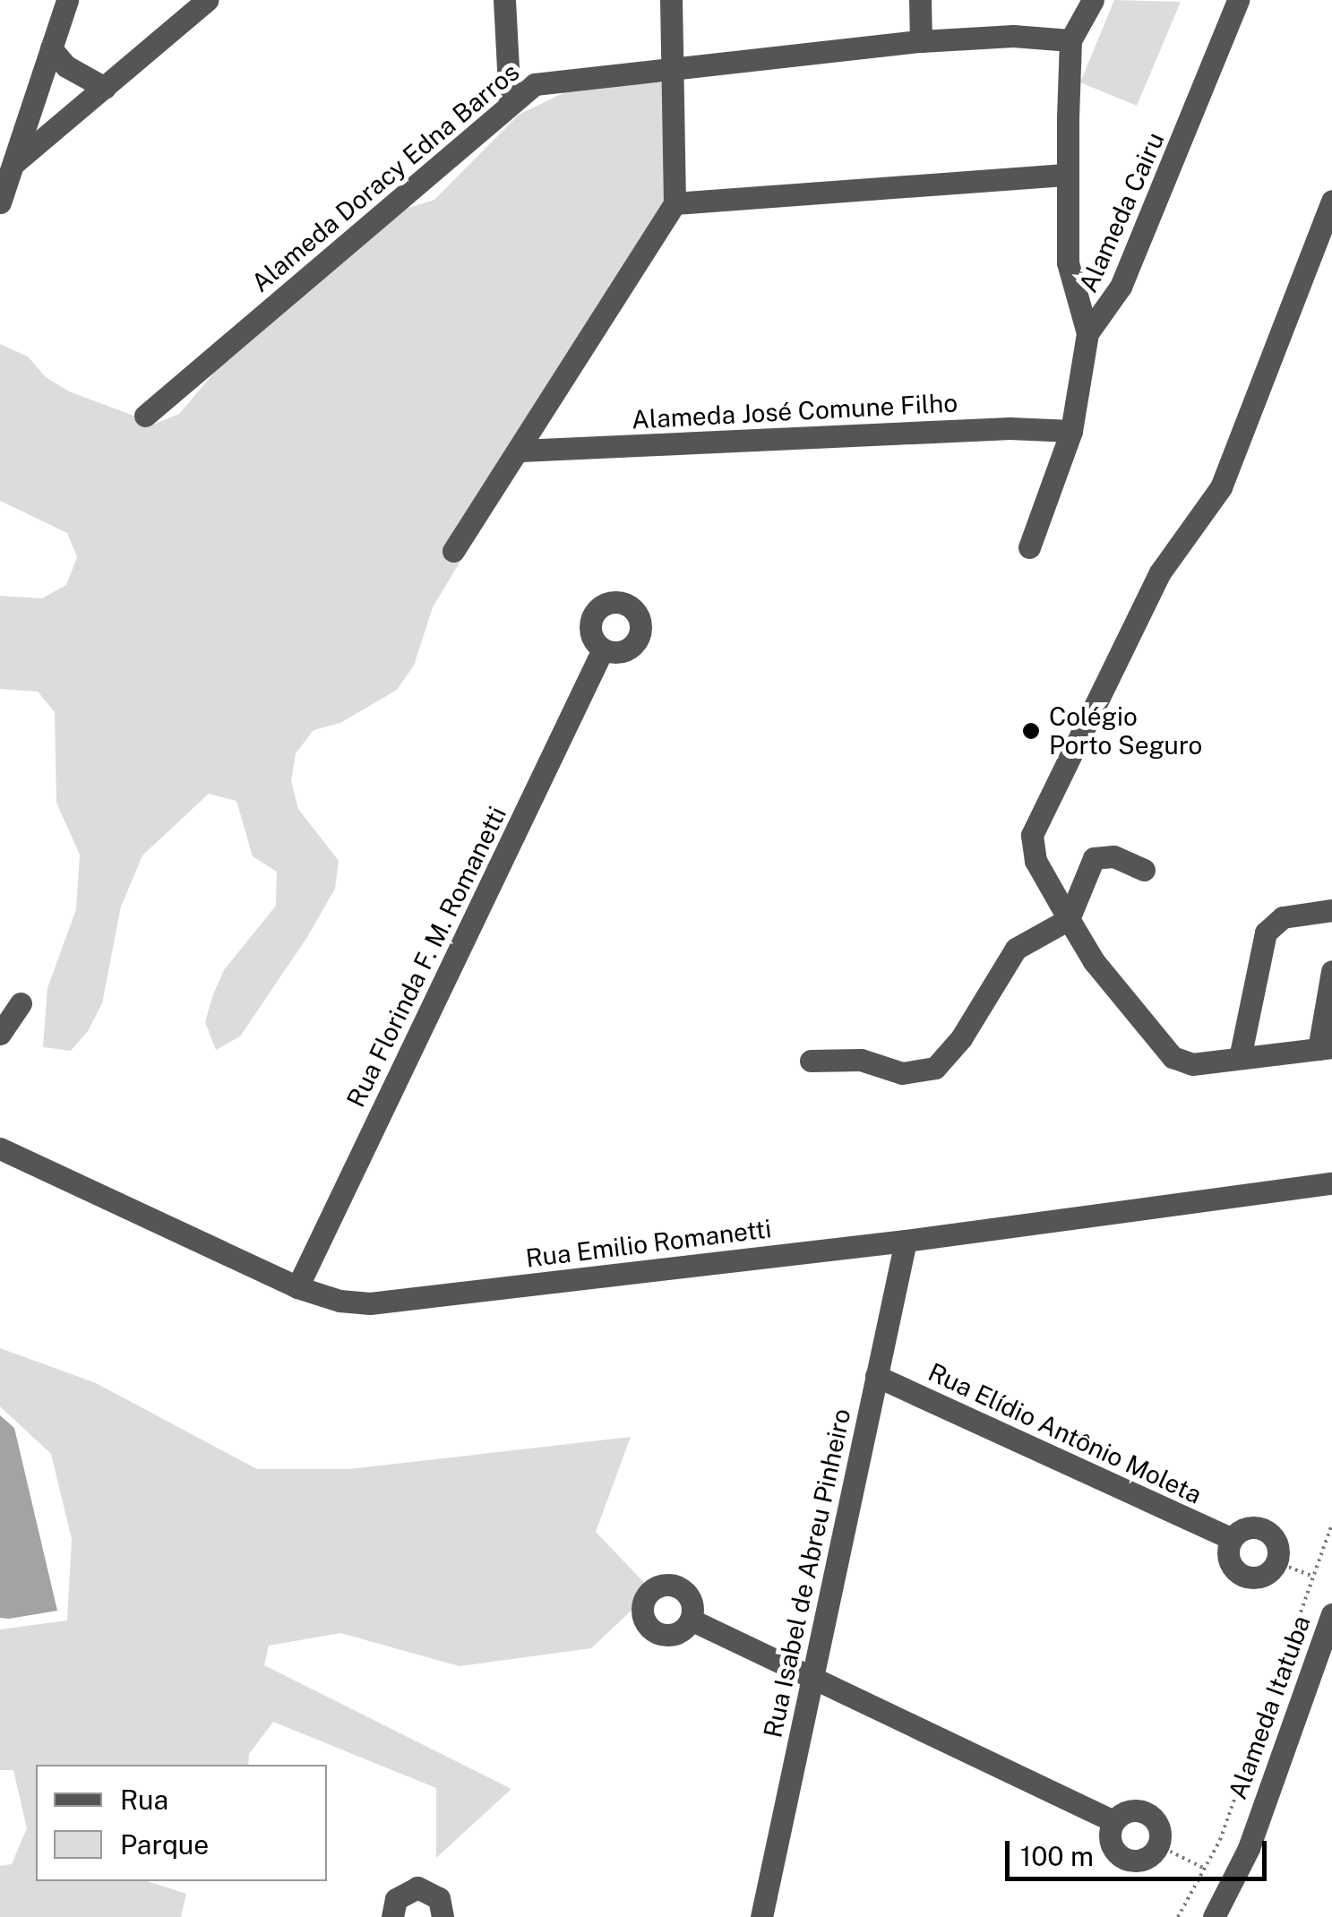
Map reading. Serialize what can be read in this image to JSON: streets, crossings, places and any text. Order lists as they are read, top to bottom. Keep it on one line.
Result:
{"streets":{"street":["Alameda Doracy Edna Barros","Alameda Cairu","Alameda José Comune Filho","Rua Florinda F. M. Romanetti","Rua Emilio Romanetti","Rua Elídio Antônio Moleta","Rua Isabel de Abreu Pinheiro","Alameda Itatuba"]},"crossings":[["Alameda Cairu","Alameda José Comune Filho"],["Rua Florinda F. M. Romanetti","Rua Emilio Romanetti"],["Rua Emilio Romanetti","Rua Isabel de Abreu Pinheiro"],["Rua Elídio Antônio Moleta","Rua Isabel de Abreu Pinheiro"]],"places":["Colégio Porto Seguro"],"legend":["Rua","Parque"],"scale_bar":"100 m"}
